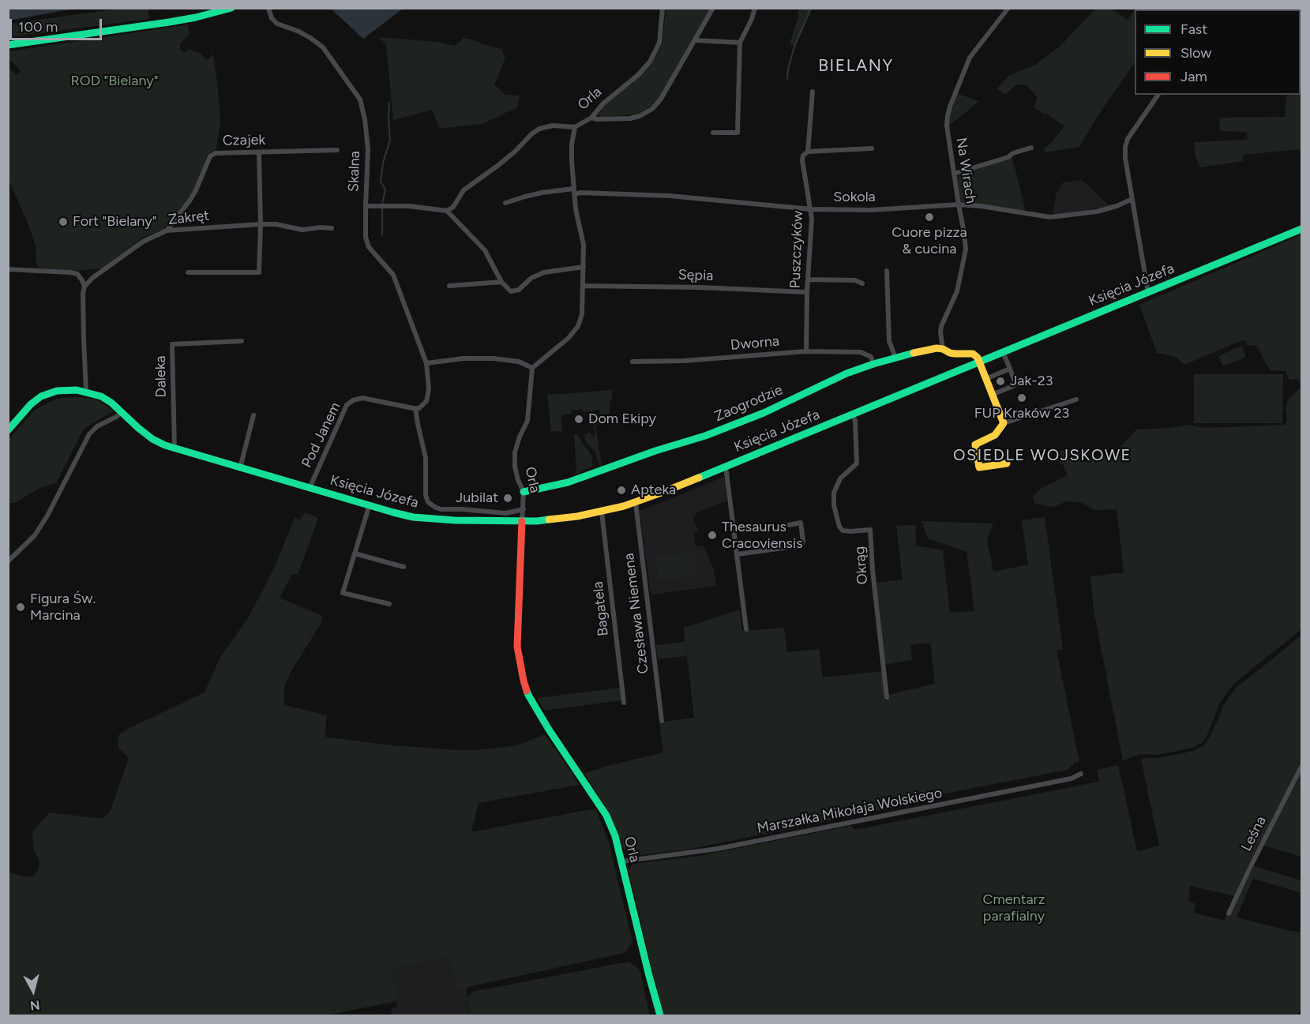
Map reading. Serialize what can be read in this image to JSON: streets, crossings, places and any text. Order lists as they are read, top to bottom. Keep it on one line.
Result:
{"streets":{"street":["Orla","Czajek","Na Wirach","Skalna","Sokola","Zakręt","Puszczyków","Sępia","Księcia Józefa","Dworna","Daleka","Zaogrodzie","Pod Janem","Okrąg","Bagatela","Czesława Niemena","Marszałka Mikołaja Wolskiego","Leśna"]},"crossings":[["Orla","Sokola"],["Orla","Sępia"],["Orla","Księcia Józefa"],["Orla","Zaogrodzie"],["Orla","Marszałka Mikołaja Wolskiego"],["Czajek","Zakręt"],["Na Wirach","Sokola"],["Na Wirach","Zaogrodzie"],["Sokola","Puszczyków"],["Puszczyków","Sępia"],["Puszczyków","Dworna"],["Księcia Józefa","Daleka"],["Księcia Józefa","Zaogrodzie"],["Księcia Józefa","Pod Janem"],["Księcia Józefa","Okrąg"],["Księcia Józefa","Bagatela"],["Księcia Józefa","Czesława Niemena"],["Dworna","Zaogrodzie"]],"districts":["BIELANY","OSIEDLE WOJSKOWE"],"parks":["ROD \"Bielany\"","Cmentarz parafialny"],"places":["Cuore pizza & cucina","Fort \"Bielany\"","Jak-23","FUP Kraków 23","Dom Ekipy","Apteka","Jubilat","Thesaurus Cracoviensis","Figura Św. Marcina"],"legend":["Fast","Slow","Jam"],"scale_bar":"100 m","north":"bottom"}
